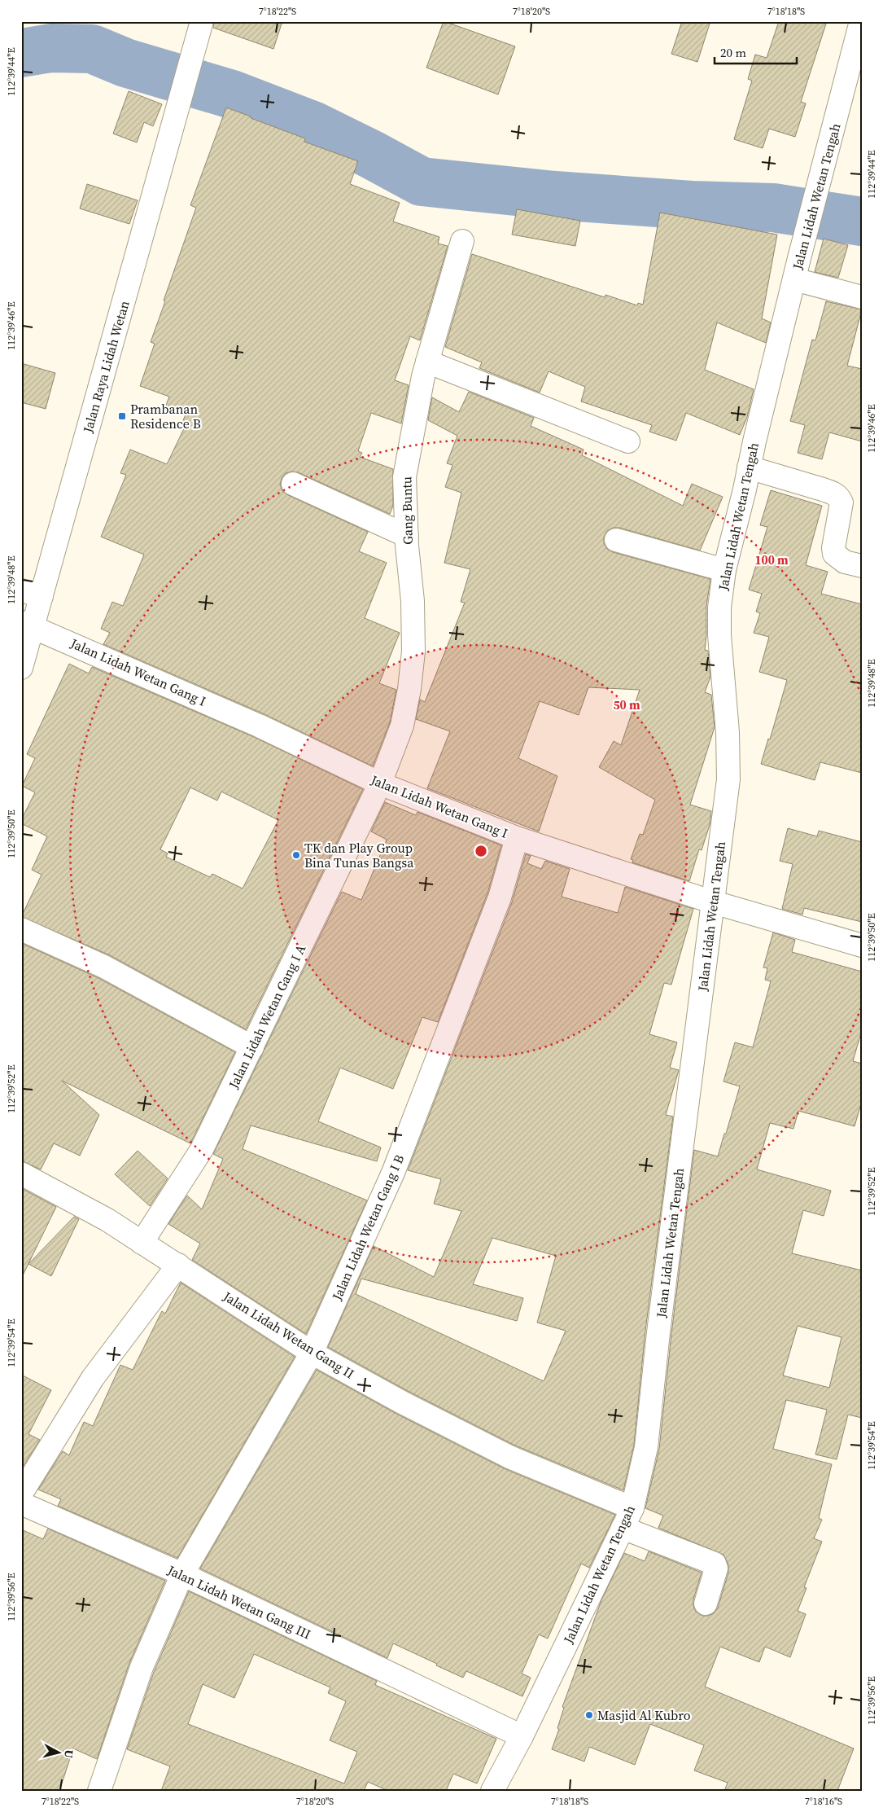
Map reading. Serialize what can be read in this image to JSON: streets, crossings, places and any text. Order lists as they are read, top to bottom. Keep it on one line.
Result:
{"streets":{"street":["Jalan Lidah Wetan Tengah","Jalan Raya Lidah Wetan","Gang Buntu","Jalan Lidah Wetan Gang I","Jalan Lidah Wetan Gang I A","Jalan Lidah Wetan Gang I B","Jalan Lidah Wetan Gang II","Jalan Lidah Wetan Gang III"]},"crossings":[["Jalan Lidah Wetan Tengah","Jalan Lidah Wetan Gang I"],["Jalan Lidah Wetan Tengah","Jalan Lidah Wetan Gang II"],["Jalan Lidah Wetan Tengah","Jalan Lidah Wetan Gang III"],["Jalan Raya Lidah Wetan","Jalan Lidah Wetan Gang I"],["Gang Buntu","Jalan Lidah Wetan Gang I"],["Gang Buntu","Jalan Lidah Wetan Gang I A"],["Jalan Lidah Wetan Gang I","Jalan Lidah Wetan Gang I A"],["Jalan Lidah Wetan Gang I","Jalan Lidah Wetan Gang I B"],["Jalan Lidah Wetan Gang I A","Jalan Lidah Wetan Gang II"],["Jalan Lidah Wetan Gang I B","Jalan Lidah Wetan Gang II"],["Jalan Lidah Wetan Gang I B","Jalan Lidah Wetan Gang III"]],"places":{"transit":["Prambanan Residence B"],"other":["TK dan Play Group Bina Tunas Bangsa","Masjid Al Kubro"]},"scale_bar":"20 m","north":"right","coordinates":["7°18'22\"S","7°18'20\"S","7°18'18\"S","112°39'44\"E","112°39'46\"E","112°39'48\"E","112°39'50\"E","112°39'52\"E","112°39'54\"E","112°39'56\"E","7°18'16\"S"],"rings":["100 m","50 m"]}
